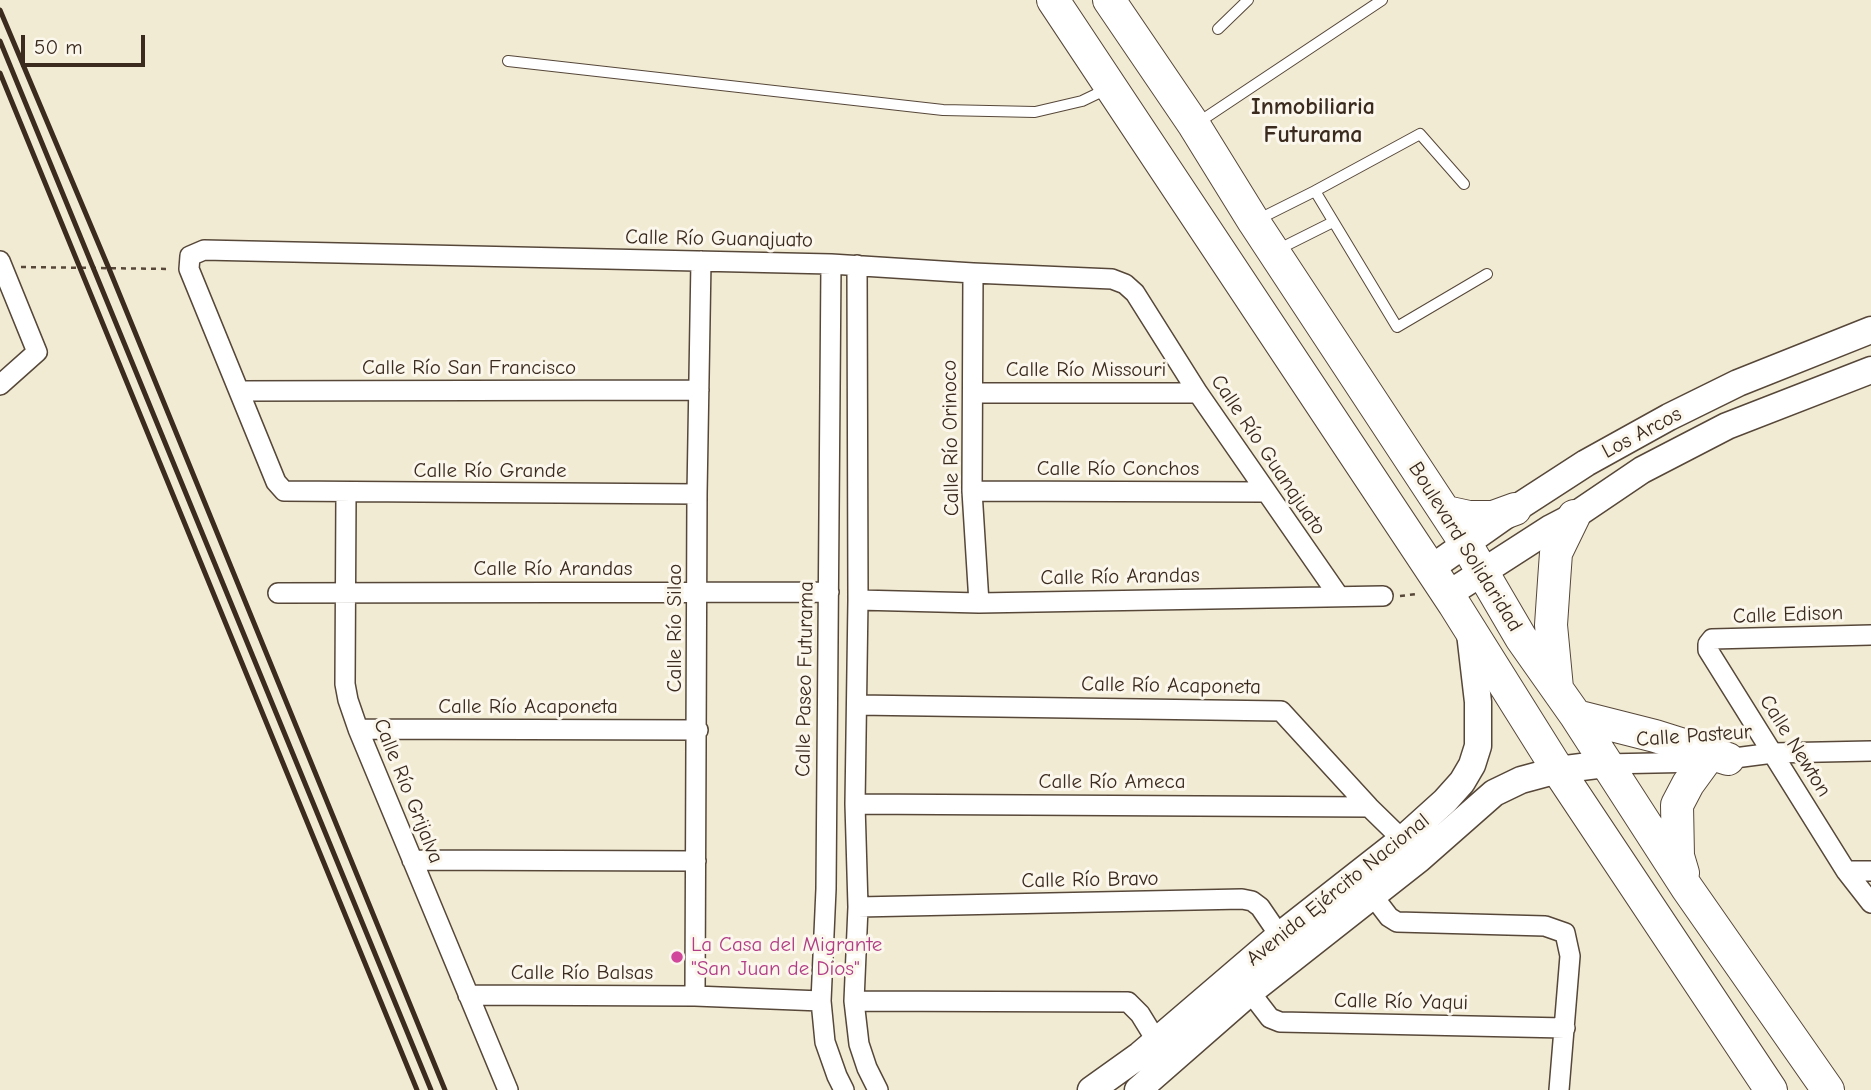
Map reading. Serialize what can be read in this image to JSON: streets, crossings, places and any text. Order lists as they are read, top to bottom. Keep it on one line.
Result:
{"streets":{"highway":["Boulevard Solidaridad"],"main road":["Los Arcos","Avenida Ejército Nacional"],"street":["Calle Río Guanajuato","Calle Río San Francisco","Calle Río Missouri","Calle Río Orinoco","Calle Río Conchos","Calle Río Grande","Calle Río Arandas","Calle Edison","Calle Río Silao","Calle Paseo Futurama","Calle Río Acaponeta","Calle Pasteur","Calle Newton","Calle Río Ameca","Calle Río Grijalva","Calle Río Bravo","Calle Río Balsas","Calle Río Yaqui"]},"crossings":[["Calle Río Guanajuato","Calle Río Missouri"],["Calle Río Guanajuato","Calle Río Orinoco"],["Calle Río Guanajuato","Calle Río Conchos"],["Calle Río Guanajuato","Calle Río Arandas"],["Calle Río Guanajuato","Calle Río Silao"],["Calle Río Guanajuato","Calle Paseo Futurama"],["Calle Río San Francisco","Calle Río Grande"],["Calle Río San Francisco","Calle Río Silao"],["Calle Río Missouri","Calle Río Orinoco"],["Los Arcos","Boulevard Solidaridad"],["Calle Río Orinoco","Calle Río Conchos"],["Calle Río Orinoco","Calle Río Arandas"],["Calle Río Grande","Calle Río Silao"],["Calle Río Grande","Calle Río Grijalva"],["Boulevard Solidaridad","Calle Pasteur"],["Boulevard Solidaridad","Avenida Ejército Nacional"],["Calle Río Arandas","Calle Río Silao"],["Calle Río Arandas","Calle Paseo Futurama"],["Calle Río Arandas","Calle Río Grijalva"],["Calle Edison","Calle Newton"],["Calle Río Silao","Calle Río Acaponeta"],["Calle Río Silao","Calle Río Balsas"],["Calle Paseo Futurama","Calle Río Balsas"],["Calle Río Acaponeta","Calle Río Ameca"],["Calle Río Acaponeta","Calle Río Grijalva"],["Calle Río Acaponeta","Avenida Ejército Nacional"],["Calle Pasteur","Calle Newton"],["Calle Pasteur","Avenida Ejército Nacional"],["Calle Río Grijalva","Calle Río Balsas"],["Calle Río Bravo","Avenida Ejército Nacional"],["Avenida Ejército Nacional","Calle Río Yaqui"]],"districts":["Inmobiliaria Futurama"],"places":["La Casa del Migrante \"San Juan de Dios\""],"scale_bar":"50 m"}
